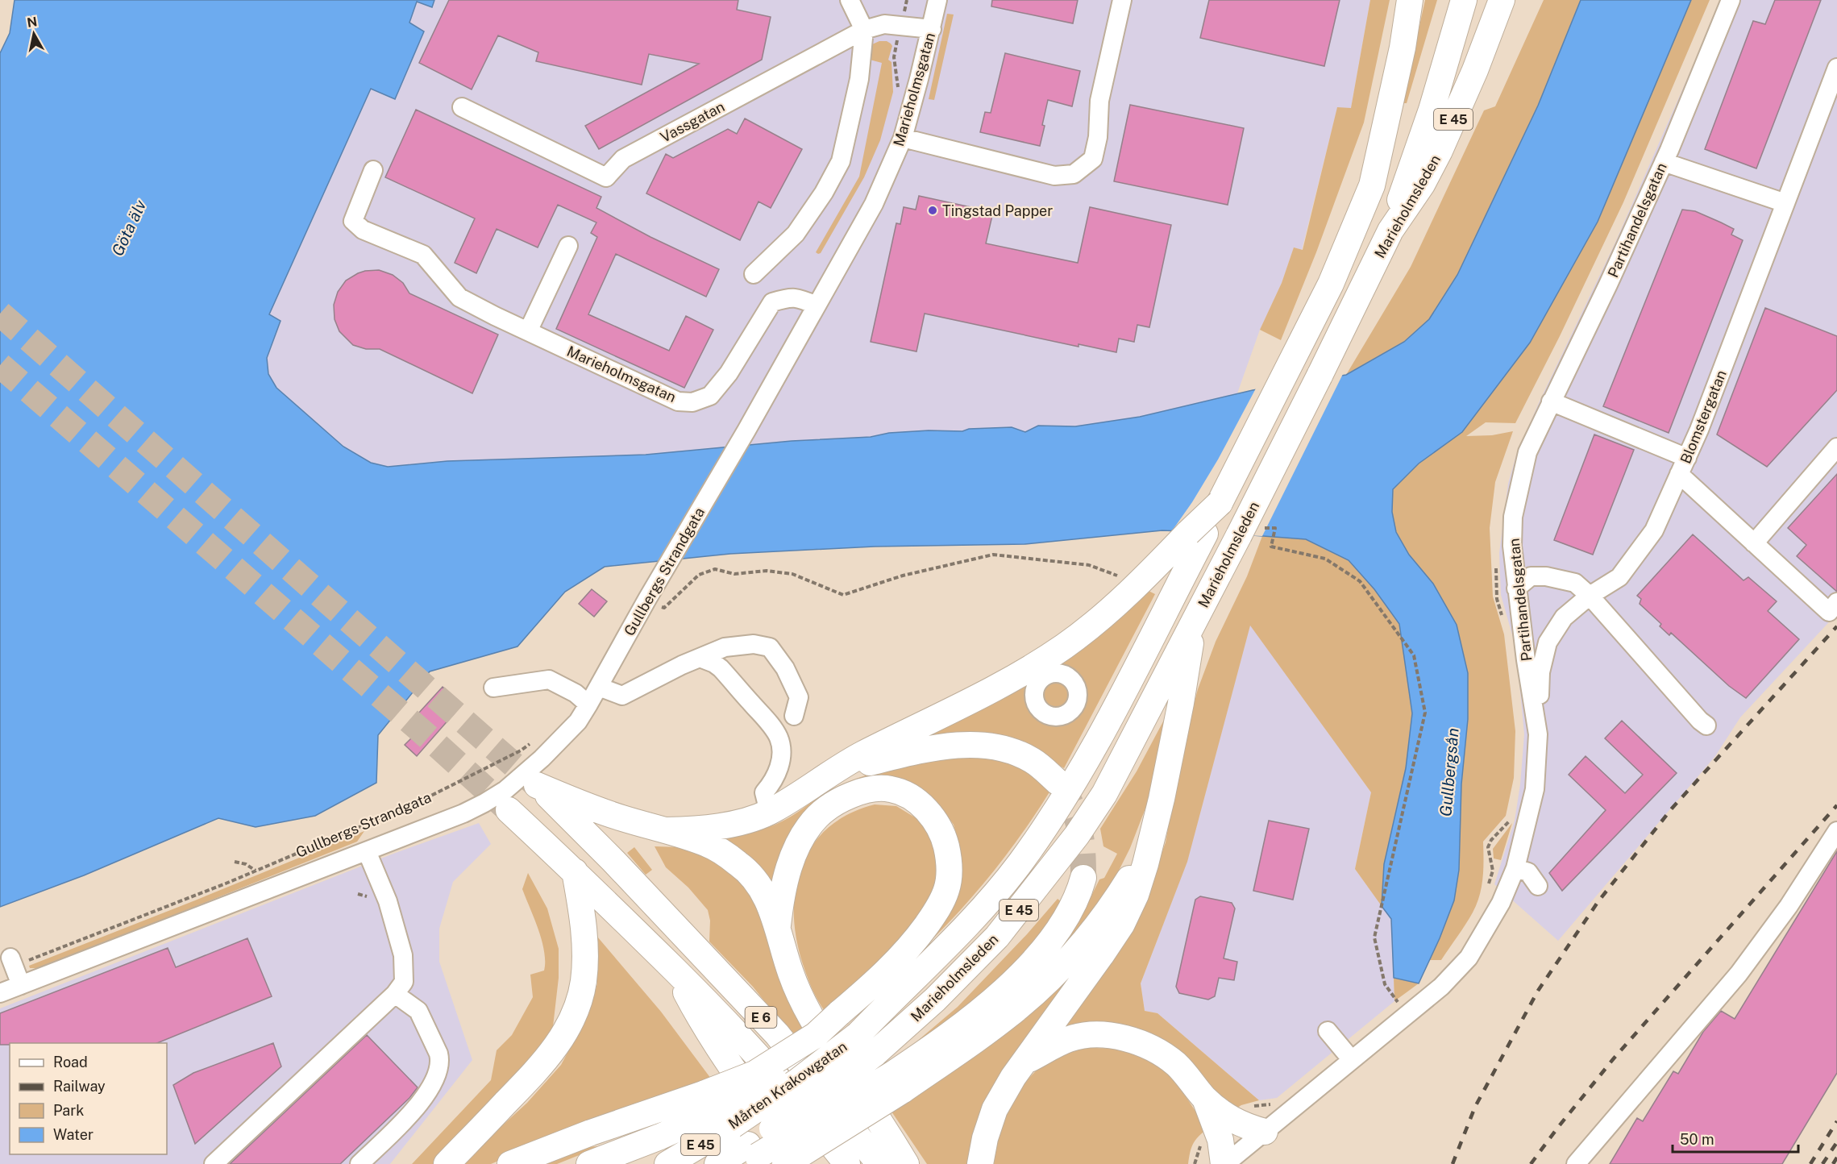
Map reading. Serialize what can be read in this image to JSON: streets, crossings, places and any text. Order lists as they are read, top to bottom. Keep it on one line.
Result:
{"streets":{"highway":["E 45","Marieholmsleden","E 6","Mårten Krakowgatan"],"street":["Marieholmsgatan","Vassgatan","Partihandelsgatan","Blomstergatan","Gullbergs Strandgata"]},"crossings":[["Marieholmsgatan","Vassgatan"],["Marieholmsgatan","Gullbergs Strandgata"],["E 45","Marieholmsleden"],["Marieholmsleden","Mårten Krakowgatan"],["Partihandelsgatan","Blomstergatan"]],"water":["Göta älv","Gullbergsån"],"places":["Tingstad Papper"],"legend":["Road","Railway","Park","Water"],"scale_bar":"50 m","north":"top"}
